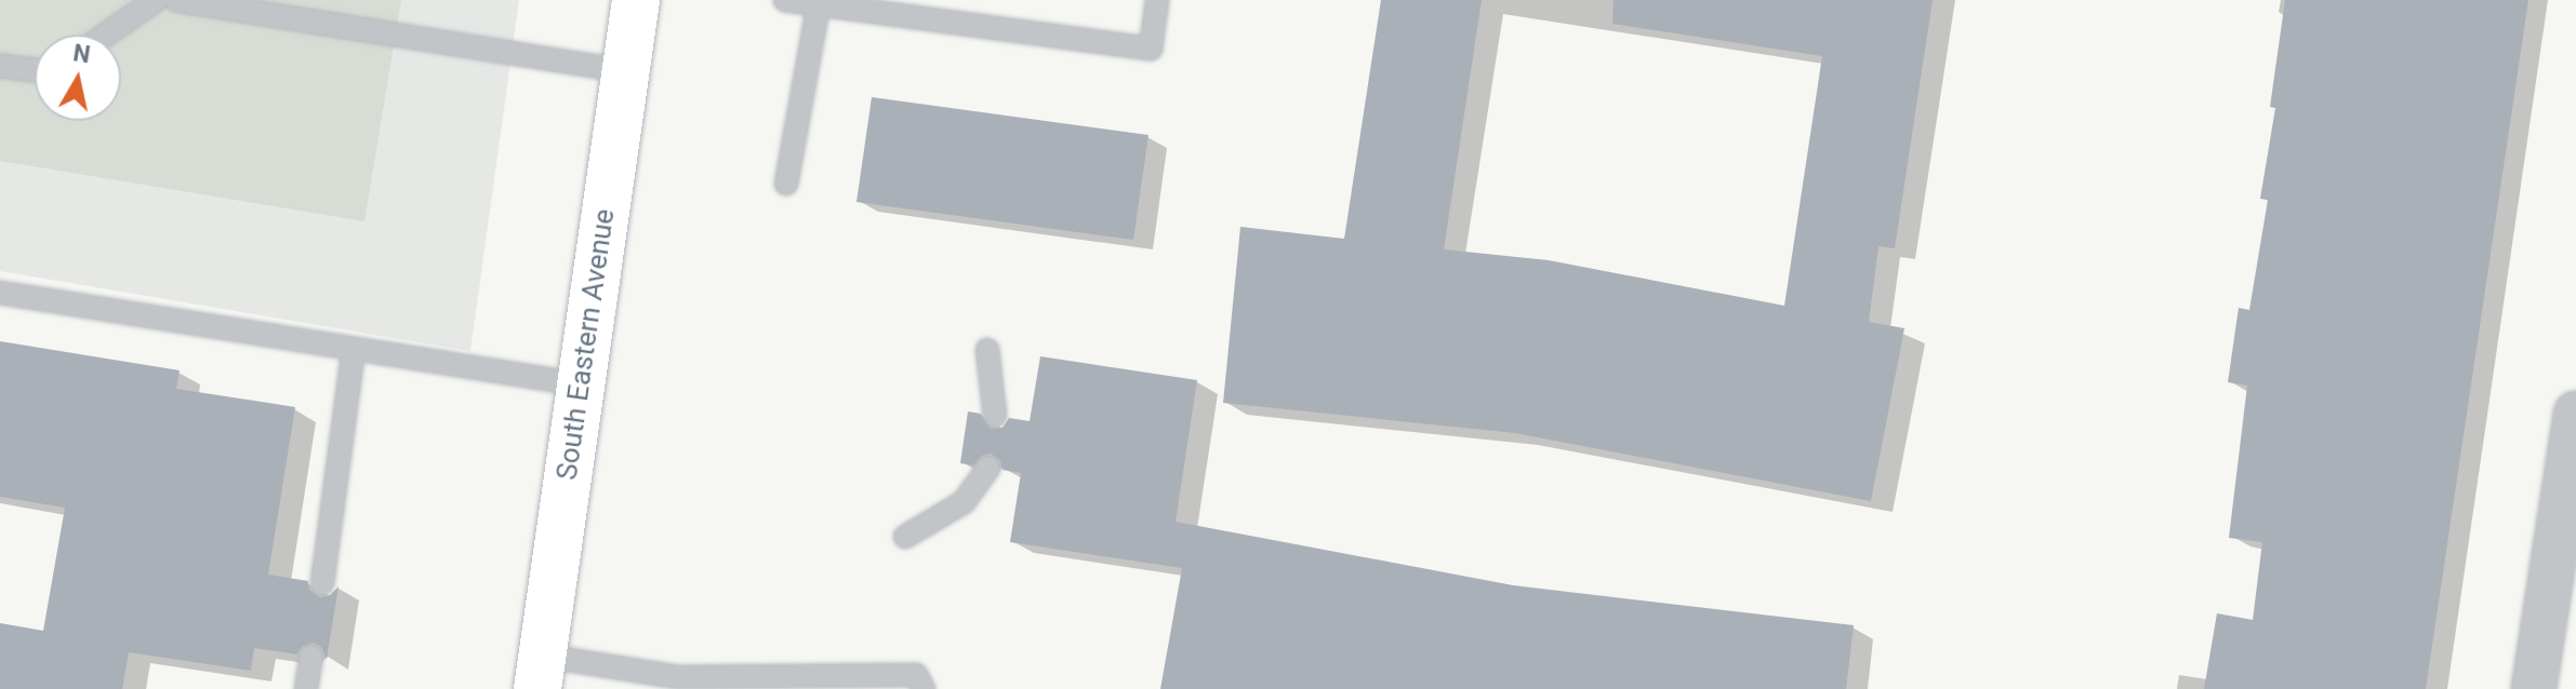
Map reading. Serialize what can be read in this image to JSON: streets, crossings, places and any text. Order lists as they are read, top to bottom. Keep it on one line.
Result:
{"streets":{"main road":["South Eastern Avenue"]},"north":"top"}
